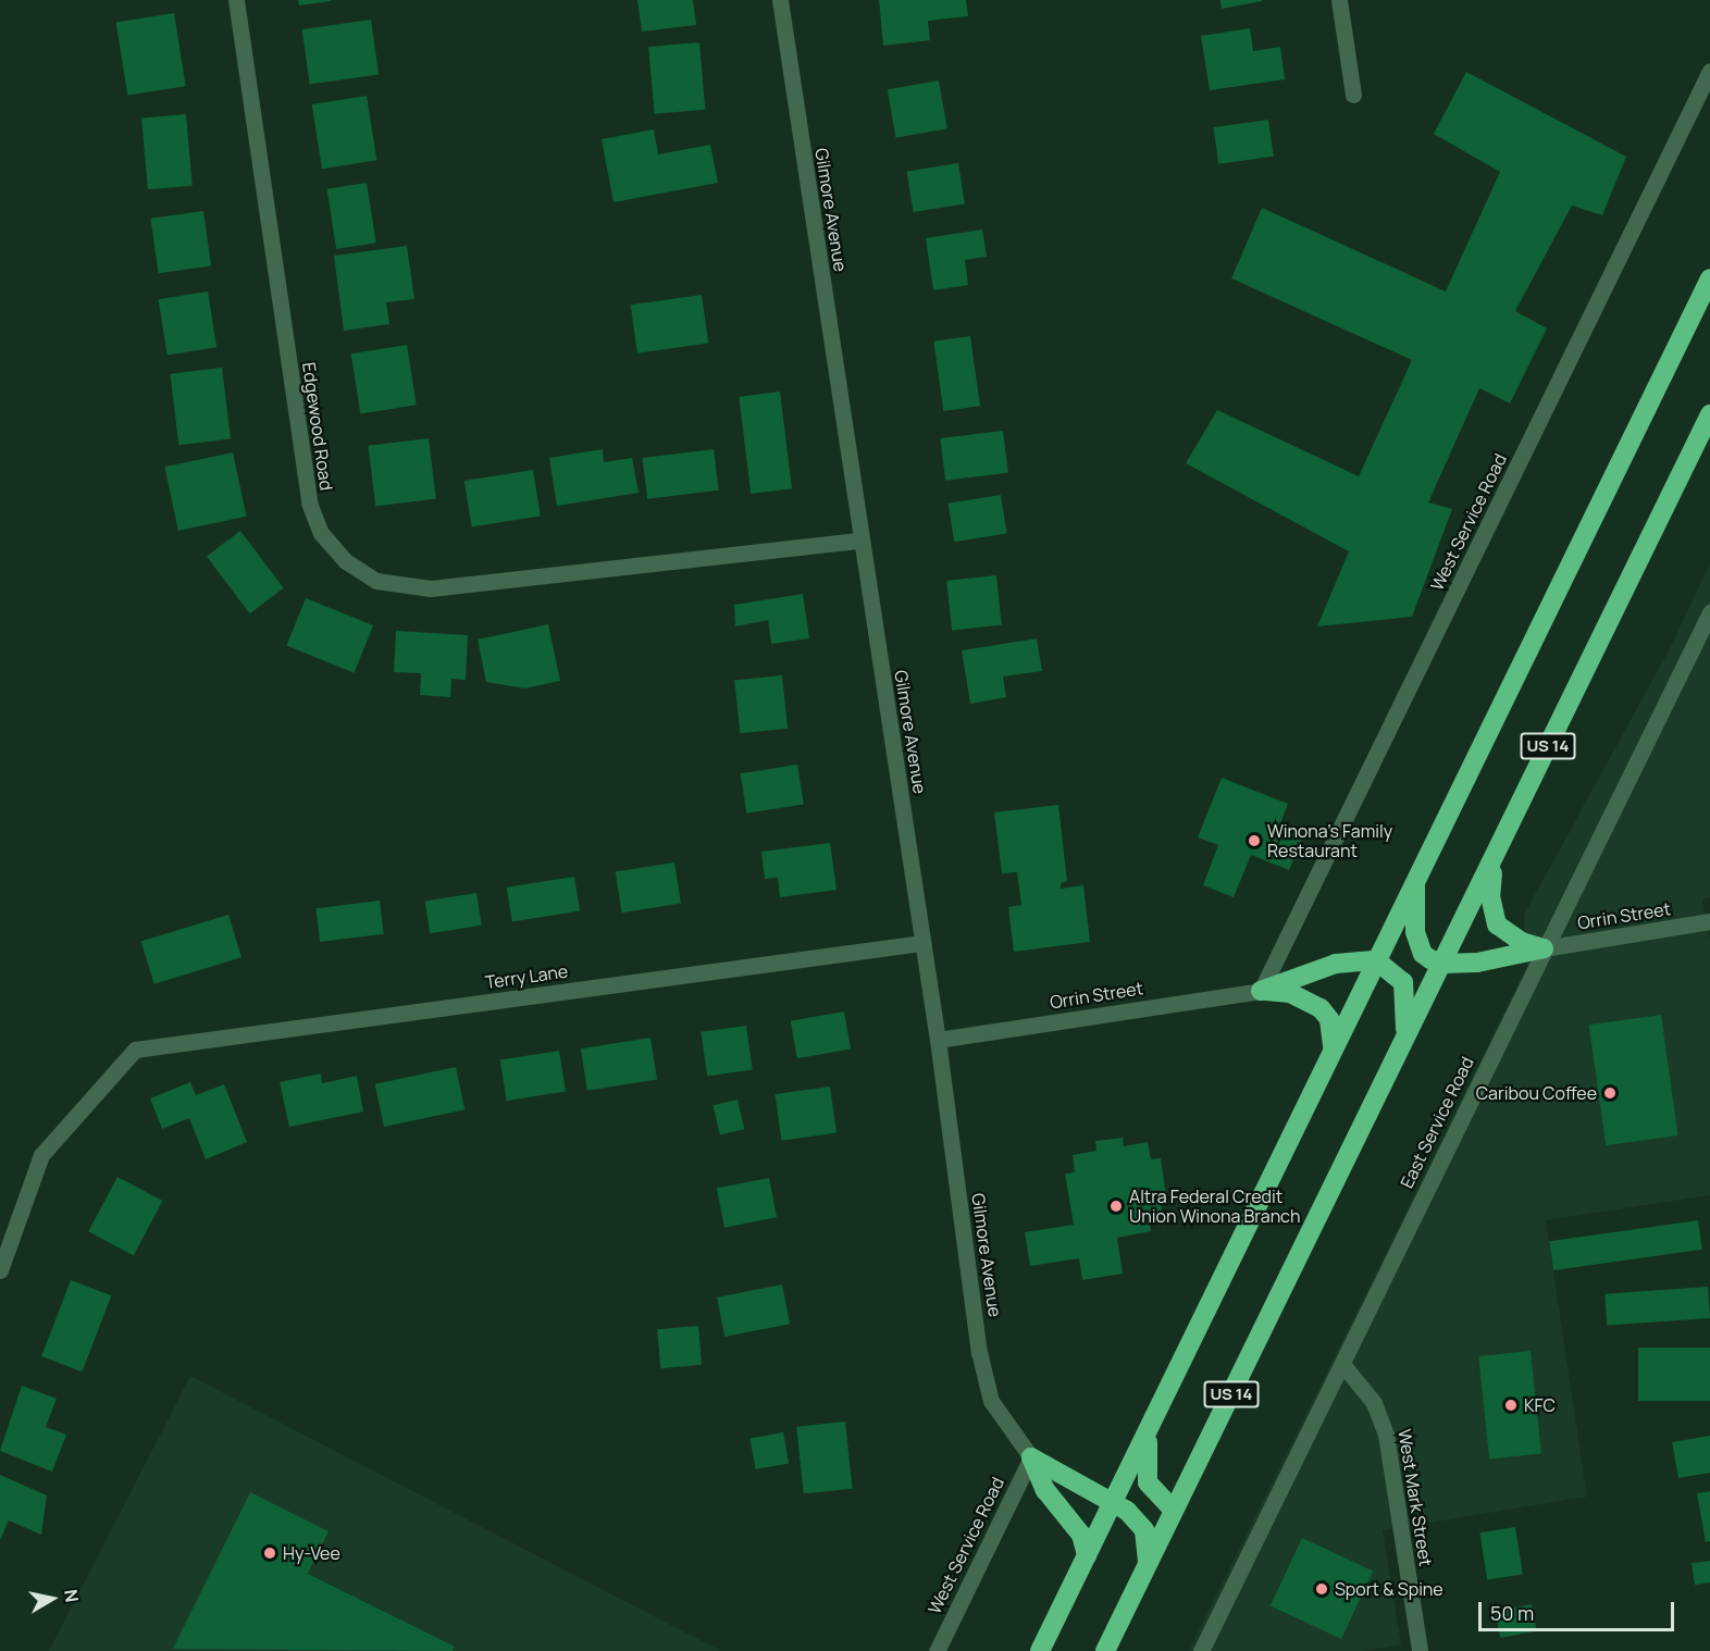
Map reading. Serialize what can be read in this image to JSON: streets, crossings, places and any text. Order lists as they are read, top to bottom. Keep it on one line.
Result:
{"streets":{"highway":["US 14"],"street":["Gilmore Avenue","Edgewood Road","West Service Road","Orrin Street","Terry Lane","East Service Road","West Mark Street"]},"crossings":[["Gilmore Avenue","Edgewood Road"],["Gilmore Avenue","West Service Road"],["Gilmore Avenue","Orrin Street"],["Gilmore Avenue","Terry Lane"],["West Service Road","Orrin Street"],["Orrin Street","East Service Road"],["East Service Road","West Mark Street"]],"places":["Winona's Family Restaurant","Caribou Coffee","Altra Federal Credit Union Winona Branch","KFC","Hy-Vee","Sport & Spine"],"scale_bar":"50 m","north":"right"}
